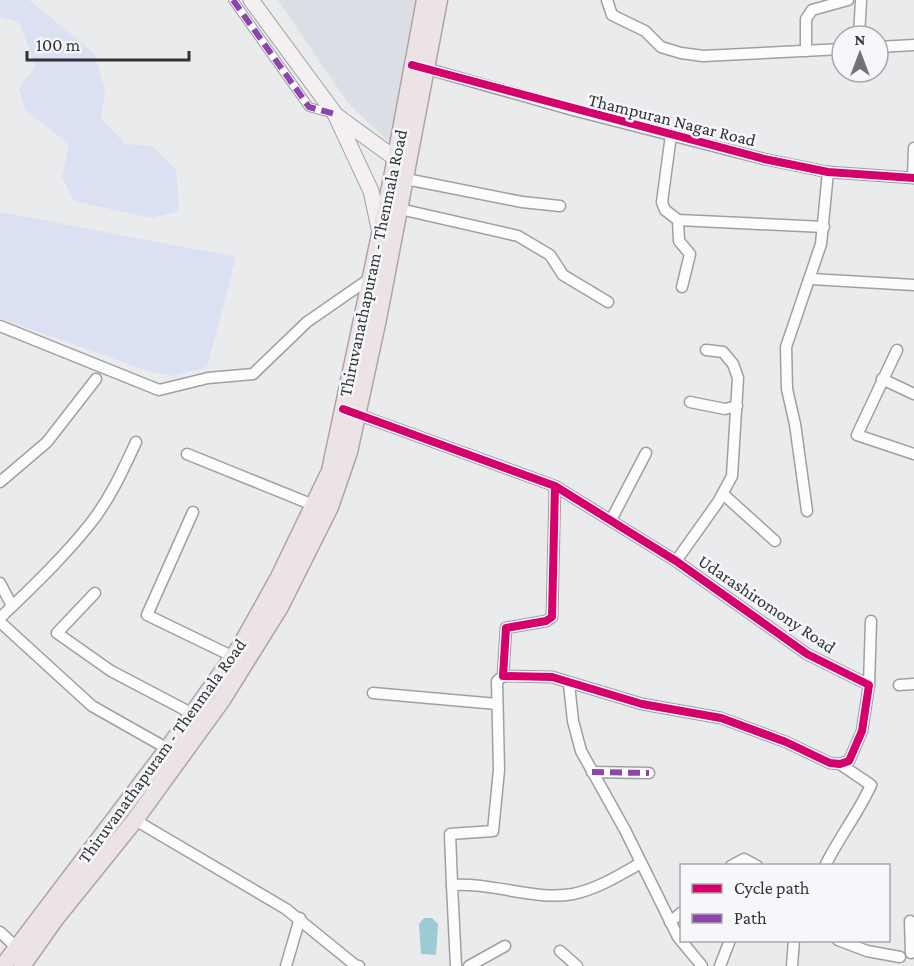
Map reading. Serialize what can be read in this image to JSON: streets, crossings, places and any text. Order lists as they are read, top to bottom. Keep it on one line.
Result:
{"streets":{"main road":["Thiruvanathapuram - Thenmala Road"],"street":["Thampuran Nagar Road","Udarashiromony Road"]},"crossings":[["Thiruvanathapuram - Thenmala Road","Udarashiromony Road"]],"legend":["Cycle path","Path"],"scale_bar":"100 m","north":"top"}
